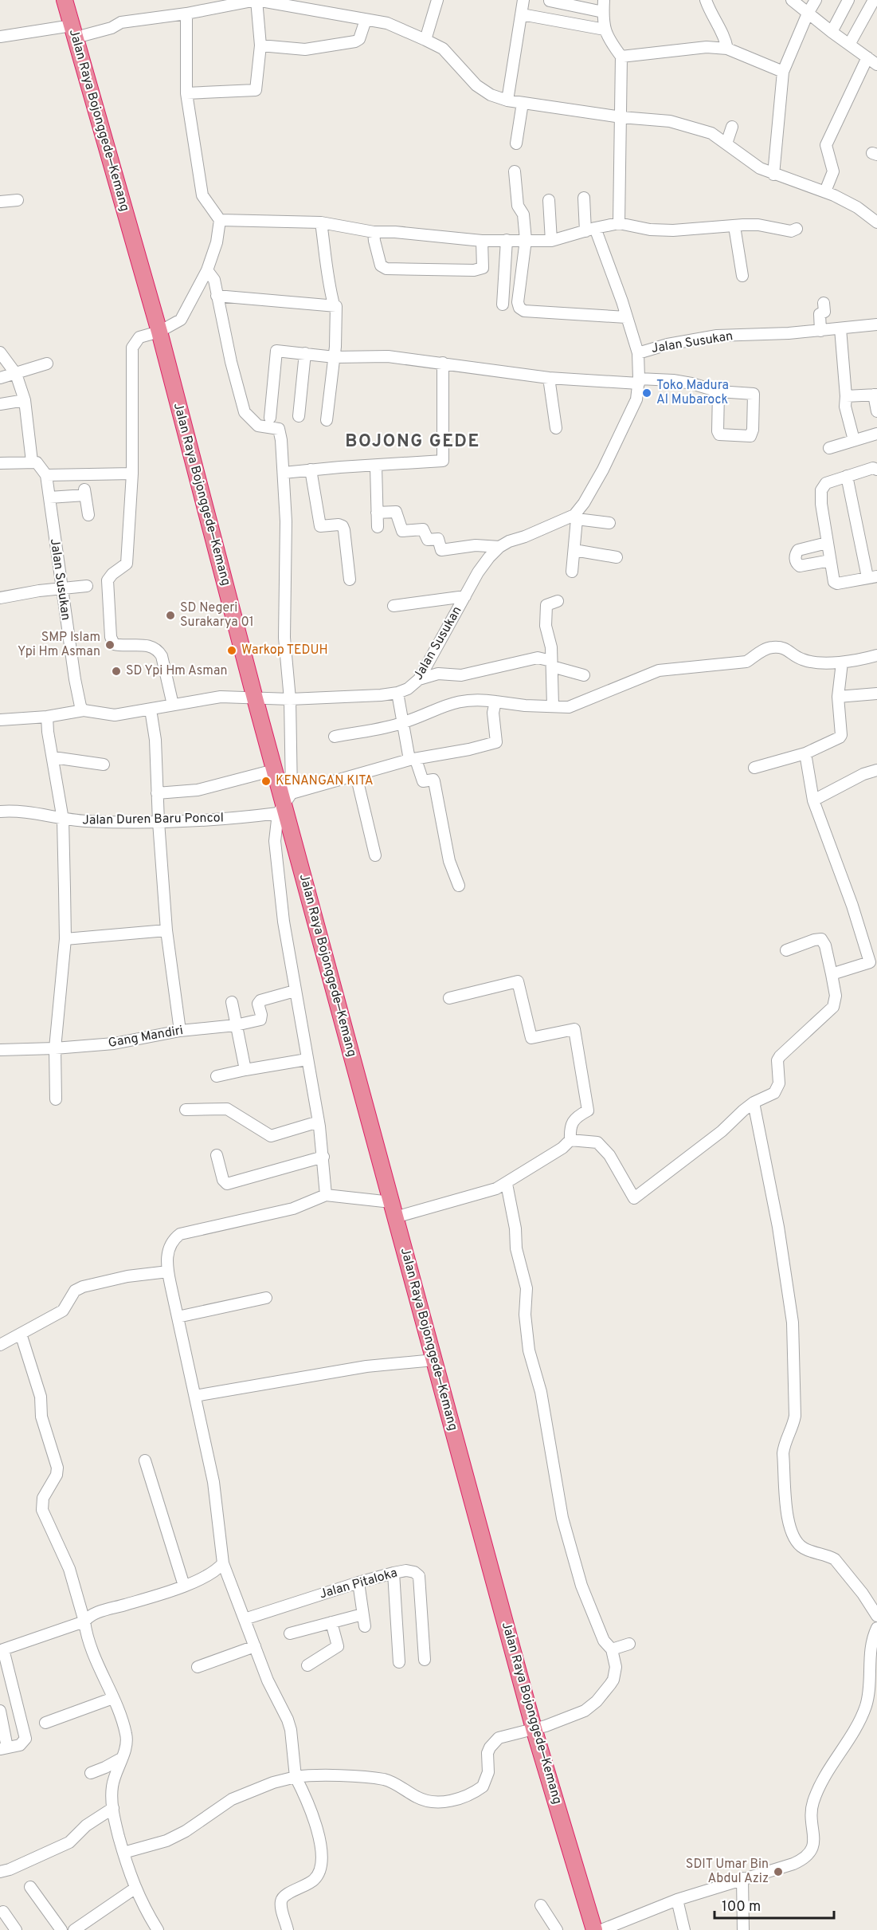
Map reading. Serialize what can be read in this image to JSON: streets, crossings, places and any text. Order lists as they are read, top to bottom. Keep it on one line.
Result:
{"streets":{"highway":["Jalan Raya Bojonggede—Kemang"],"street":["Jalan Susukan","Jalan Duren Baru Poncol","Gang Mandiri","Jalan Pitaloka"]},"crossings":[["Jalan Raya Bojonggede—Kemang","Jalan Susukan"],["Jalan Raya Bojonggede—Kemang","Jalan Duren Baru Poncol"]],"districts":["BOJONG GEDE"],"places":["Toko Madura Al Mubarock","SD Negeri Surakarya 01","SMP Islam Ypi Hm Asman","Warkop TEDUH","SD Ypi Hm Asman","KENANGAN KITA","SDIT Umar Bin Abdul Aziz"],"scale_bar":"100 m"}
